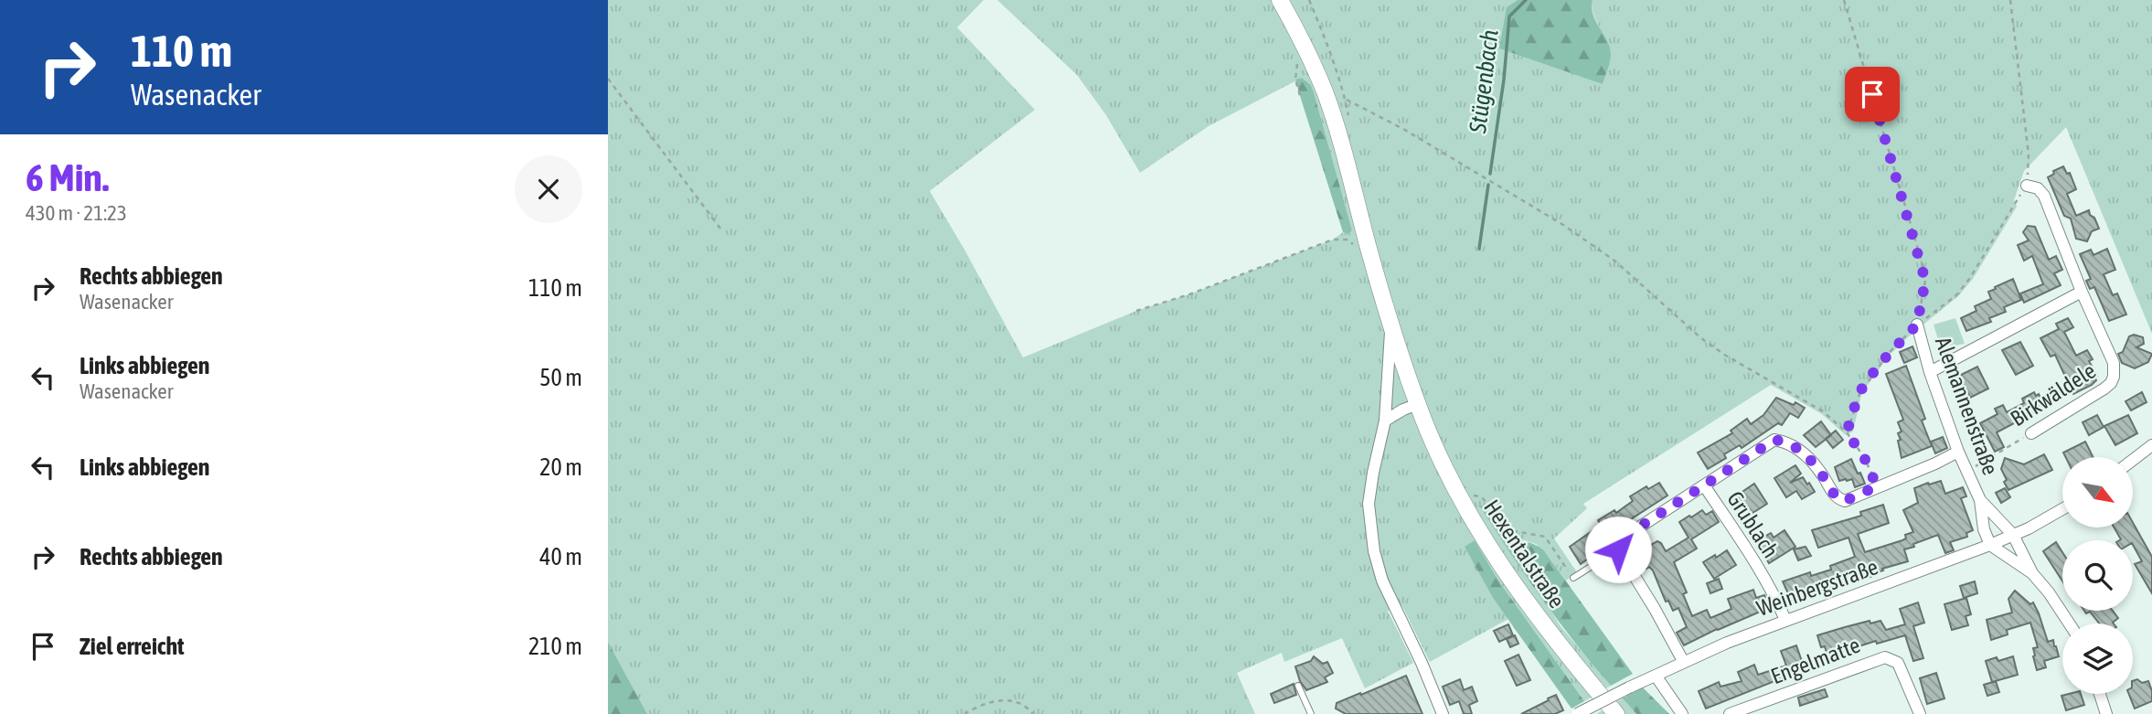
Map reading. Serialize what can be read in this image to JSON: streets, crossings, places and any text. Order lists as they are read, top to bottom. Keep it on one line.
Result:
{"streets":{"main road":["Hexentalstraße"],"street":["Birkwäldele","Alemannenstraße","Grublach","Weinbergstraße","Engelmatte"]},"crossings":[["Birkwäldele","Alemannenstraße"],["Alemannenstraße","Weinbergstraße"],["Grublach","Weinbergstraße"]],"water":["Stügenbach"],"north":"bottom right","page":{"turn":["110 m","Wasenacker"],"heading":["6 Min.","430 m · 21:23"],"list":[{"name":"Rechts abbiegen","note":"Wasenacker","value":"110 m"},{"name":"Links abbiegen","note":"Wasenacker","value":"50 m"},{"name":"Links abbiegen","value":"20 m"},{"name":"Rechts abbiegen","value":"40 m"},{"name":"Ziel erreicht","value":"210 m"}]}}
